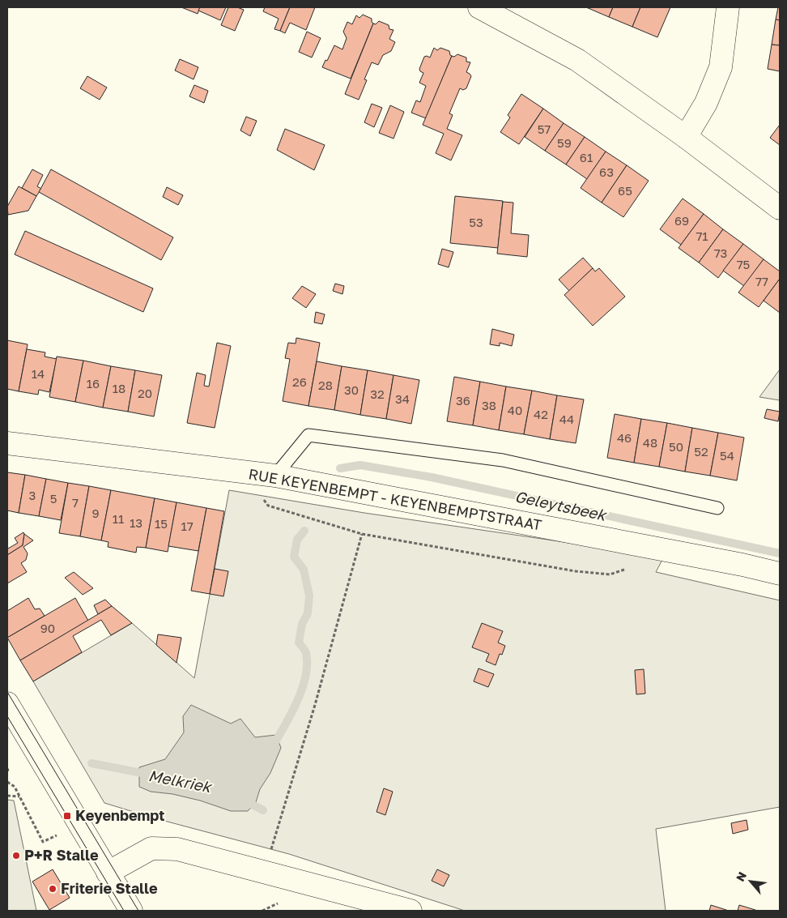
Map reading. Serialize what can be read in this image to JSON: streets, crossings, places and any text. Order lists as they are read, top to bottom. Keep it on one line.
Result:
{"streets":{"street":["RUE KEYENBEMPT - KEYENBEMPTSTRAAT"]},"water":["Geleytsbeek","Melkriek"],"places":{"transit":["Keyenbempt"],"other":["P+R Stalle","Friterie Stalle"]},"house_numbers":["57","59","61","63","65","69","53","71","73","75","77","14","26","16","28","18","30","20","32","34","36","38","40","42","44","46","48","50","52","54","3","5","7","9","11","13","15","17","90"],"north":"top left"}
